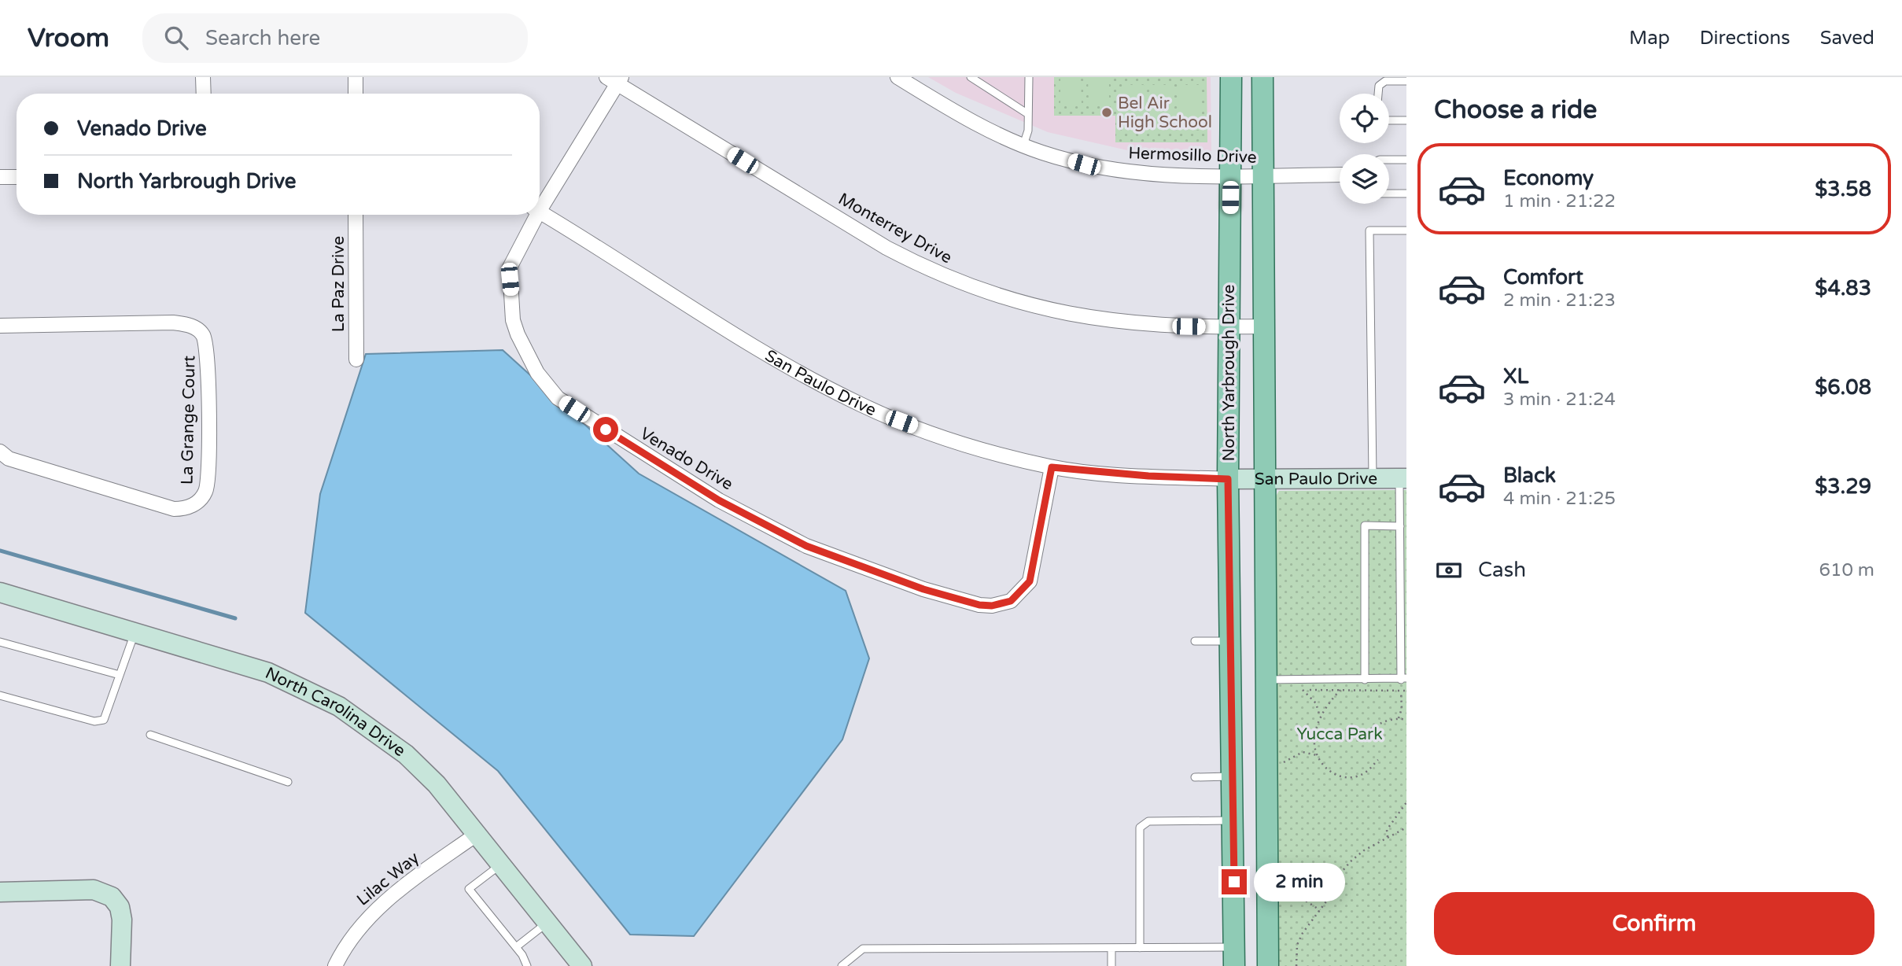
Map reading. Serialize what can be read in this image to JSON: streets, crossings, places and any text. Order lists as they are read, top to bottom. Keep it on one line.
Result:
{"streets":{"main road":["North Yarbrough Drive","San Paulo Drive","North Carolina Drive"],"street":["Hermosillo Drive","Monterrey Drive","La Paz Drive","La Grange Court","Venado Drive","Lilac Way"]},"crossings":[["Hermosillo Drive","North Yarbrough Drive"],["Monterrey Drive","North Yarbrough Drive"],["Monterrey Drive","Venado Drive"],["North Yarbrough Drive","San Paulo Drive"],["San Paulo Drive","Venado Drive"],["North Carolina Drive","Lilac Way"]],"parks":["Yucca Park"],"places":["Bel Air High School"],"page":{"header":"Vroom","search":"Search here","nav":["Map","Directions","Saved"],"heading":"Choose a ride","banner":["Venado Drive","North Yarbrough Drive"],"list":[{"name":"Economy","note":"1 min · 21:22","value":"$3.58"},{"name":"Comfort","note":"2 min · 21:23","value":"$4.83"},{"name":"XL","note":"3 min · 21:24","value":"$6.08"},{"name":"Black","note":"4 min · 21:25","value":"$3.29"}],"pay":["Cash","610 m"],"bubble":"2 min","buttons":"Confirm"}}
